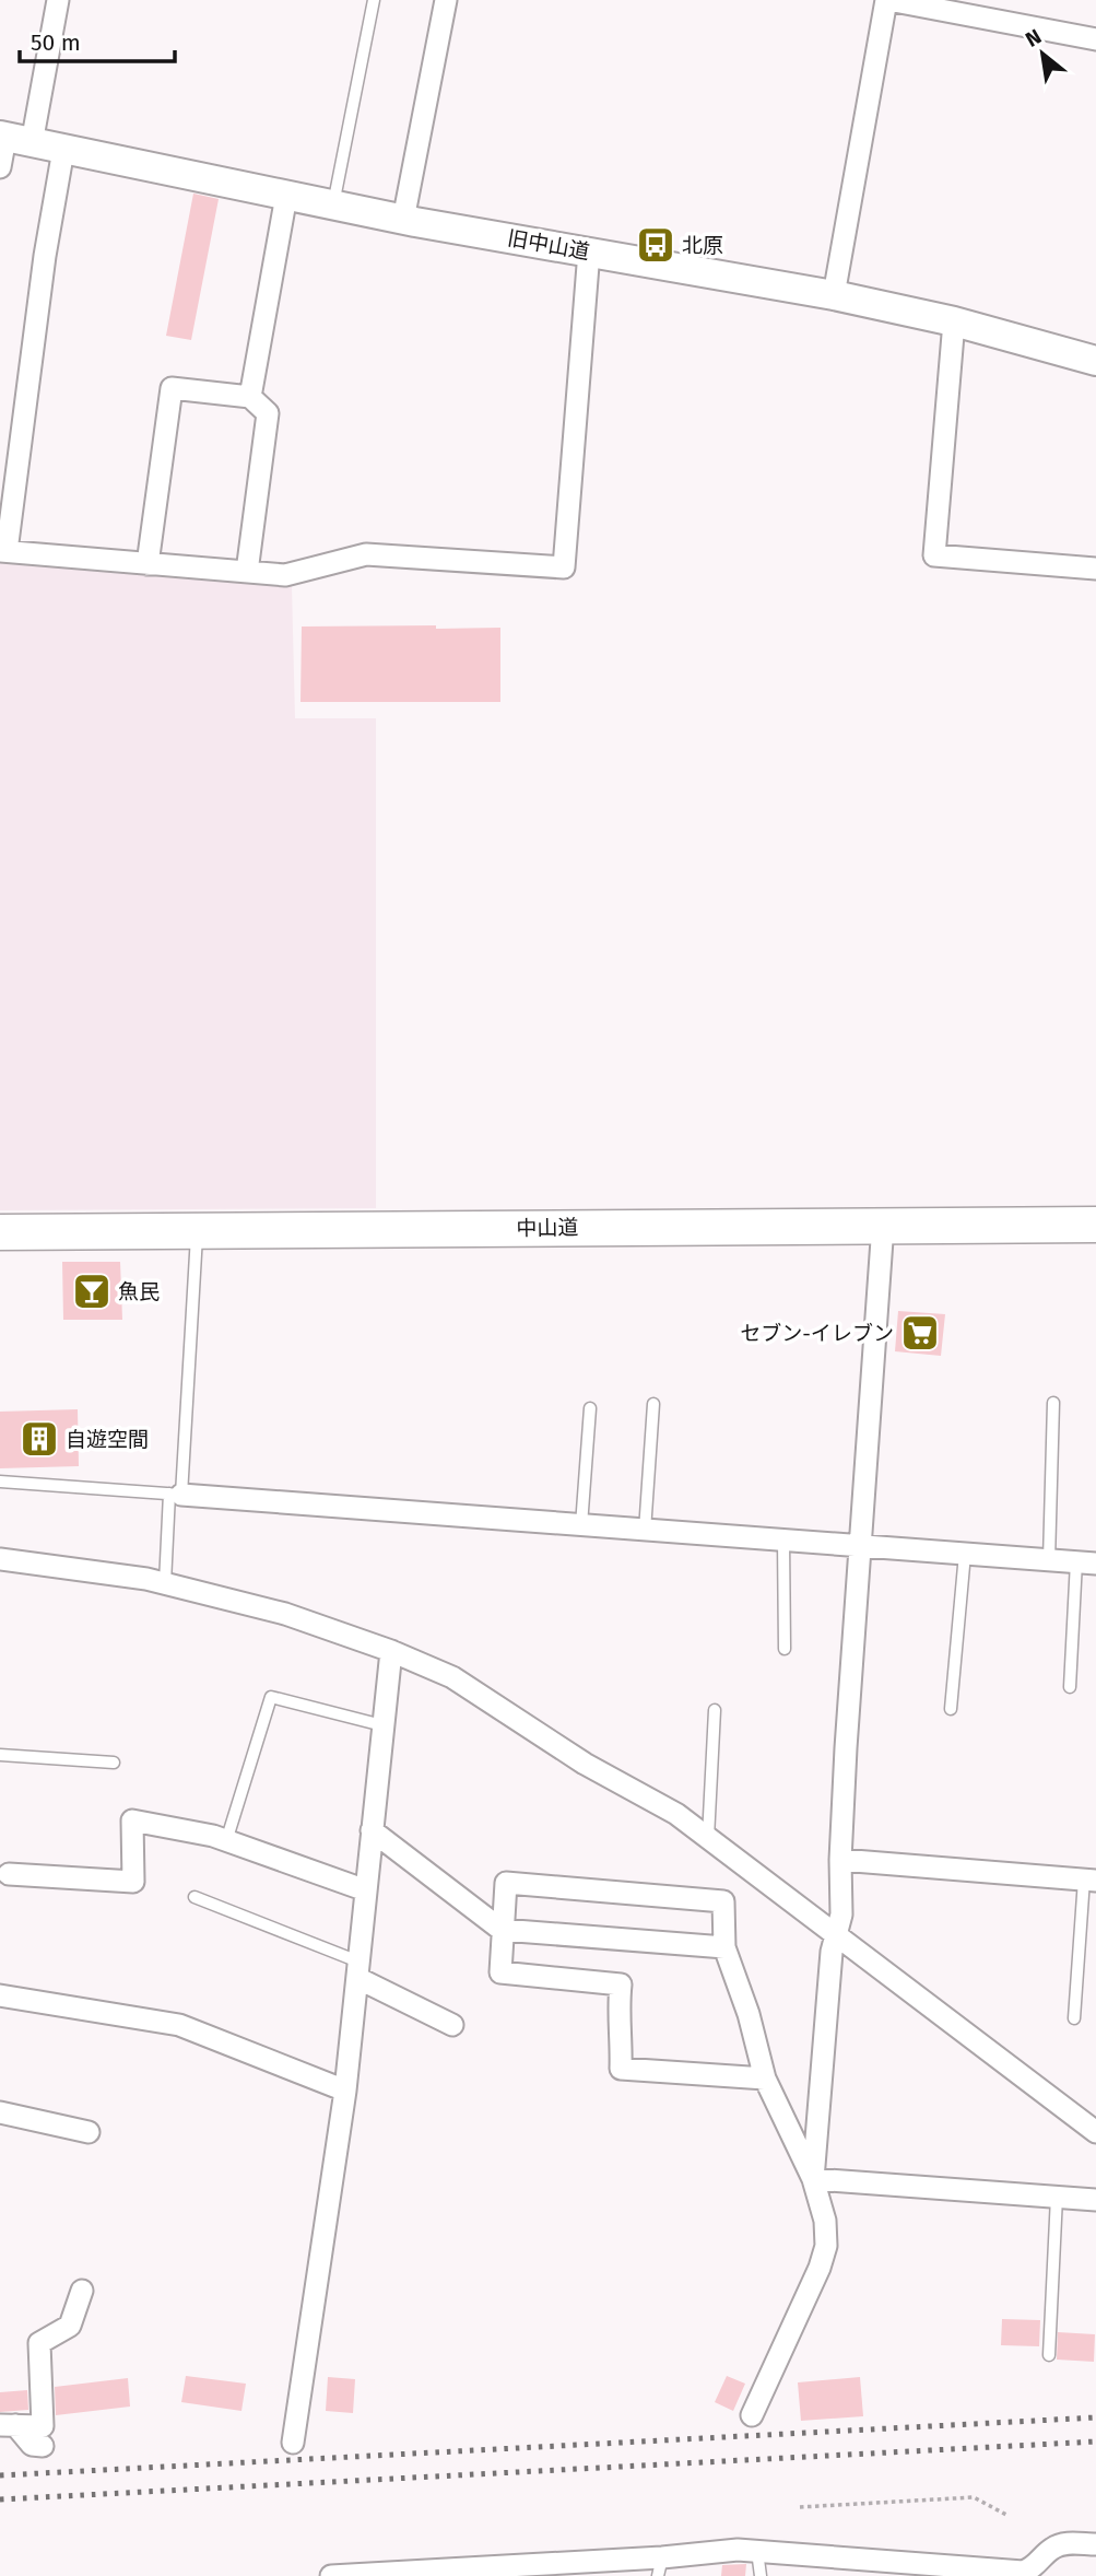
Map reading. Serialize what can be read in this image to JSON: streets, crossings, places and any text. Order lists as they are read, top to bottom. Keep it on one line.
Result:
{"streets":{"highway":["中山道"],"main road":["旧中山道"]},"places":{"bus stop":["北原"],"bar":["魚民"],"supermarket":["セブン-イレブン"],"building":["自遊空間"]},"scale_bar":"50 m","north":"top left"}
